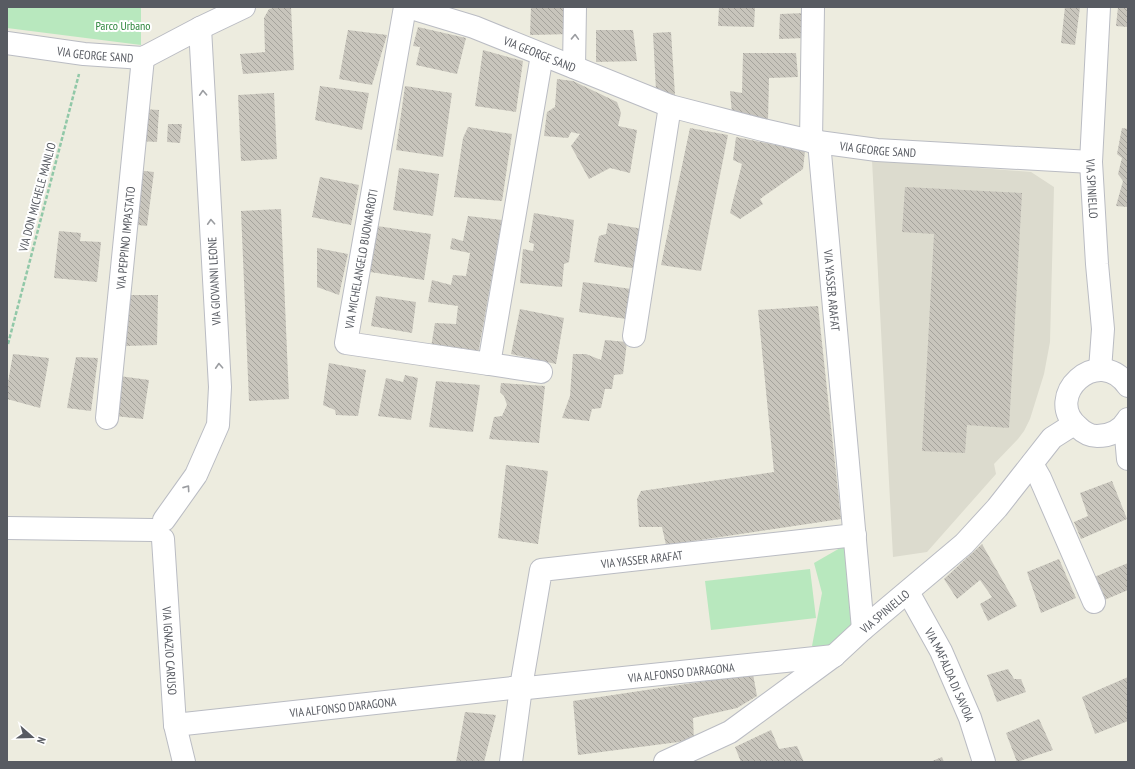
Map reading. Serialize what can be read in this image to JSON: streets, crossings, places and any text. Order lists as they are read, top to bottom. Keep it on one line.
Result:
{"streets":{"street":["VIA GEORGE SAND","VIA SPINIELLO","VIA PEPPINO IMPASTATO","VIA MICHELANGELO BUONARROTI","VIA GIOVANNI LEONE","VIA YASSER ARAFAT","VIA IGNAZIO CARUSO","VIA ALFONSO D'ARAGONA","VIA MAFALDA DI SAVOIA"],"path":["VIA DON MICHELE MANLIO"]},"crossings":[["VIA GEORGE SAND","VIA SPINIELLO"],["VIA GEORGE SAND","VIA DON MICHELE MANLIO"],["VIA GEORGE SAND","VIA PEPPINO IMPASTATO"],["VIA GEORGE SAND","VIA GIOVANNI LEONE"],["VIA GEORGE SAND","VIA YASSER ARAFAT"],["VIA SPINIELLO","VIA YASSER ARAFAT"],["VIA SPINIELLO","VIA ALFONSO D'ARAGONA"],["VIA SPINIELLO","VIA MAFALDA DI SAVOIA"],["VIA GIOVANNI LEONE","VIA IGNAZIO CARUSO"],["VIA YASSER ARAFAT","VIA ALFONSO D'ARAGONA"],["VIA IGNAZIO CARUSO","VIA ALFONSO D'ARAGONA"]],"one_way":["VIA GIOVANNI LEONE"],"parks":["Parco Urbano"],"north":"right"}
